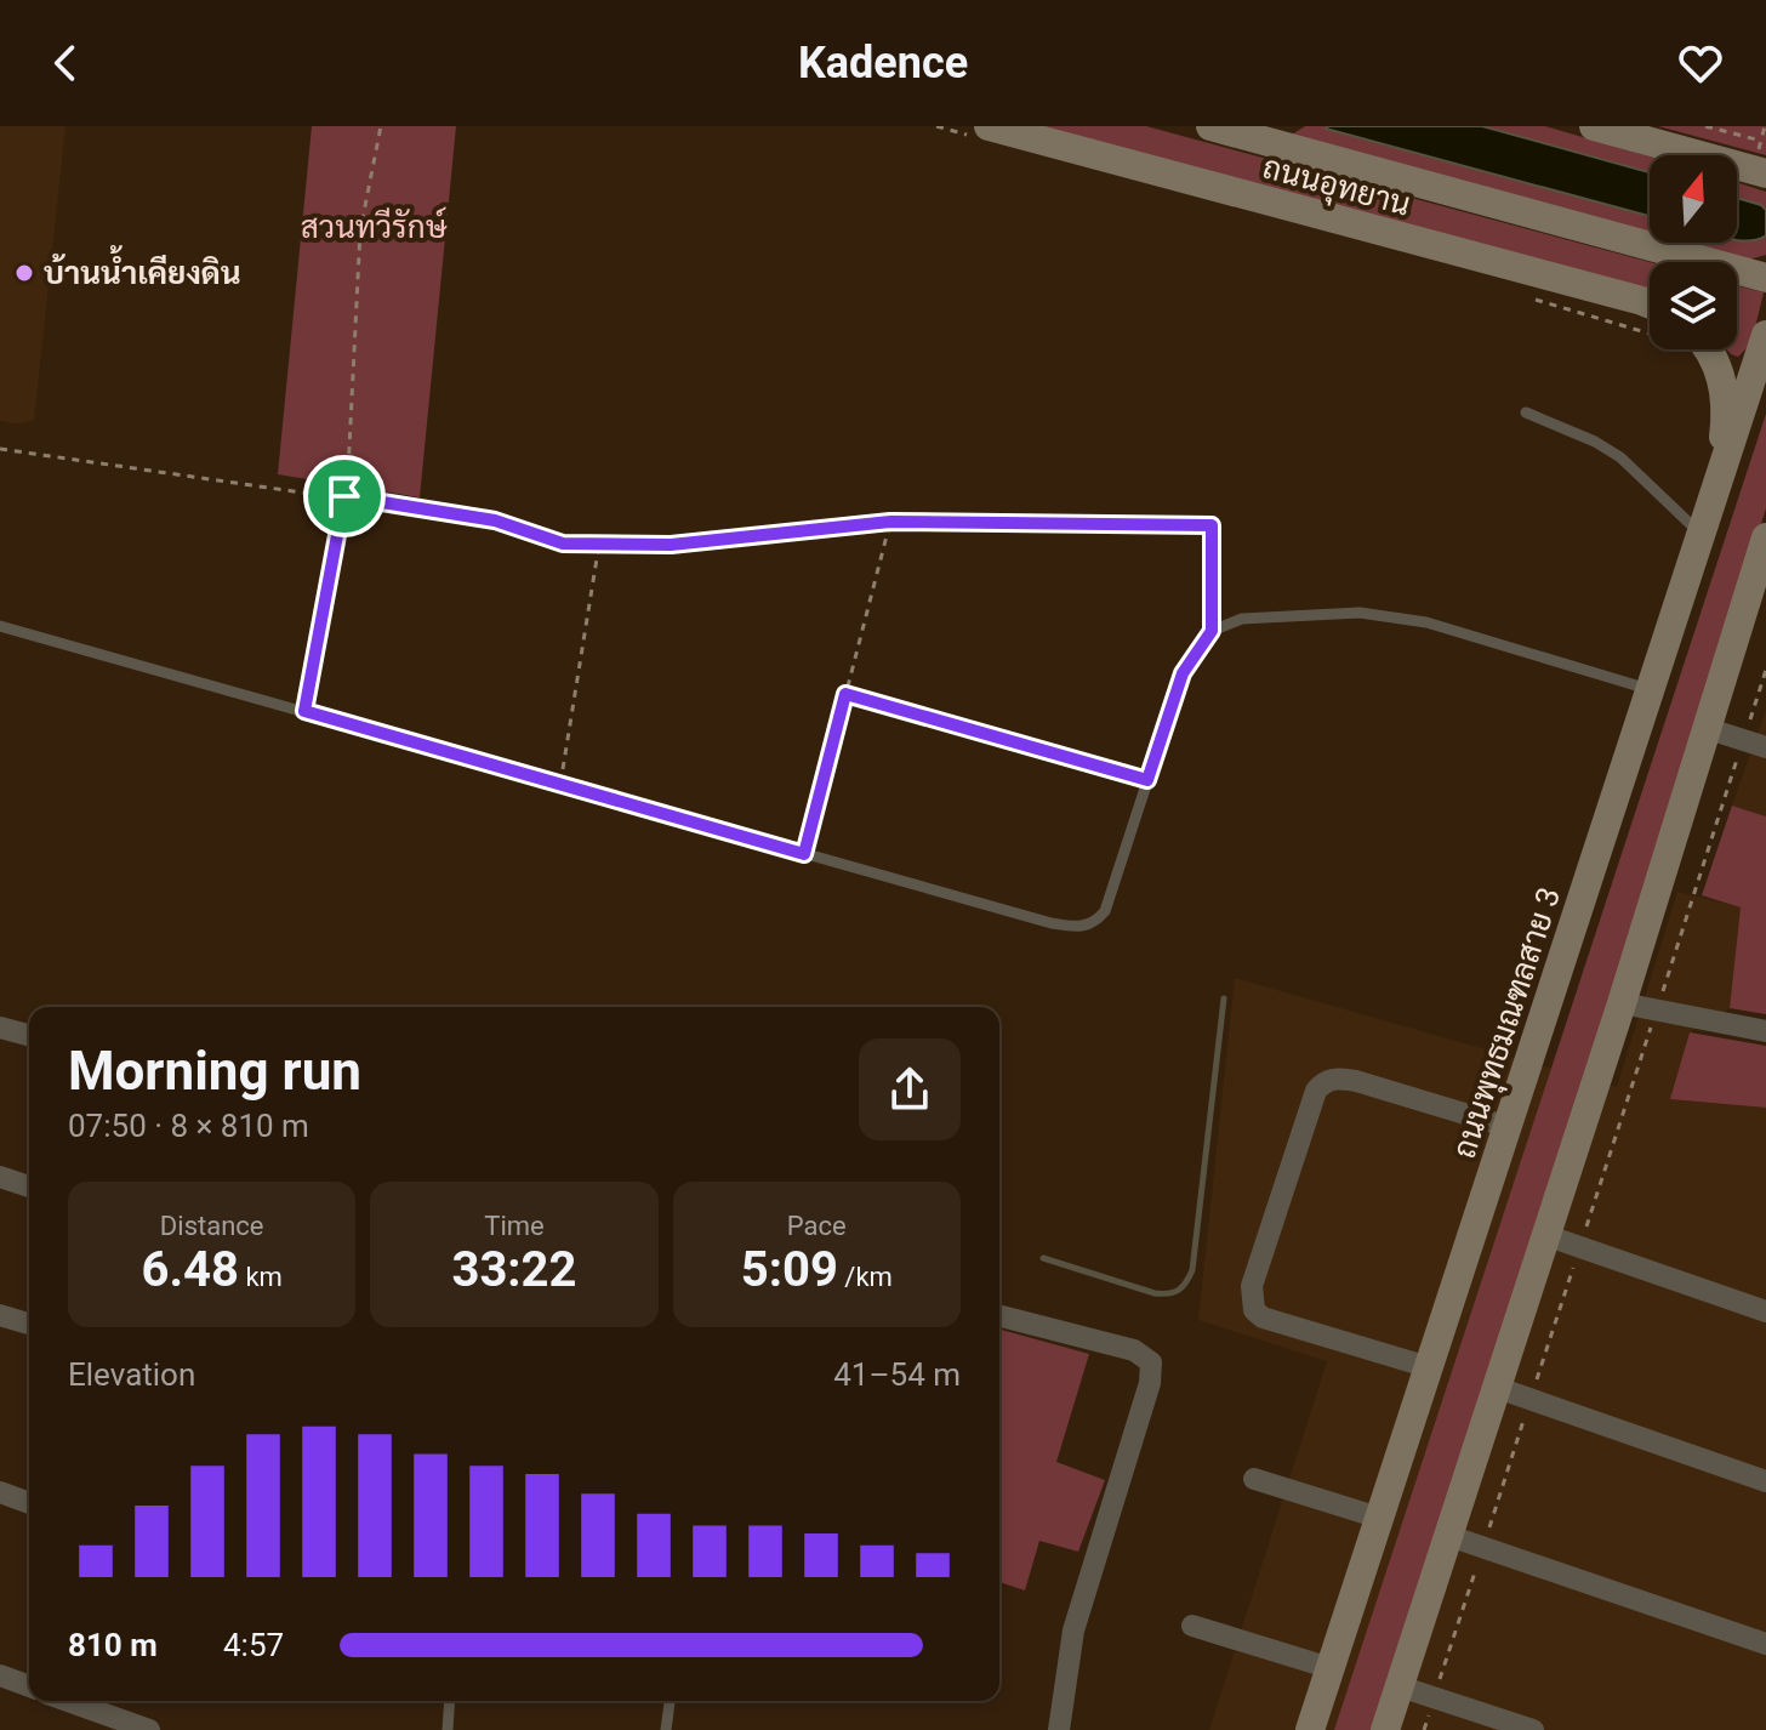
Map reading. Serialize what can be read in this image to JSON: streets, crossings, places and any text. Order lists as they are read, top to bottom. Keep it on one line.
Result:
{"streets":{"main road":["ถนนอุทยาน","ถนนพุทธมณฑลสาย 3"]},"parks":["สวนทวีรักษ์"],"places":["บ้านน้ำเคียงดิน"],"north":"top","page":{"header":"Kadence","heading":["Morning run","07:50 · 8 × 810 m"],"stats":[["Distance","6.48 km"],["Time","33:22"],["Pace","5:09 /km"]],"chart":["Elevation","41–54 m"],"list":[{"name":"810 m","note":"4:57"}]}}
